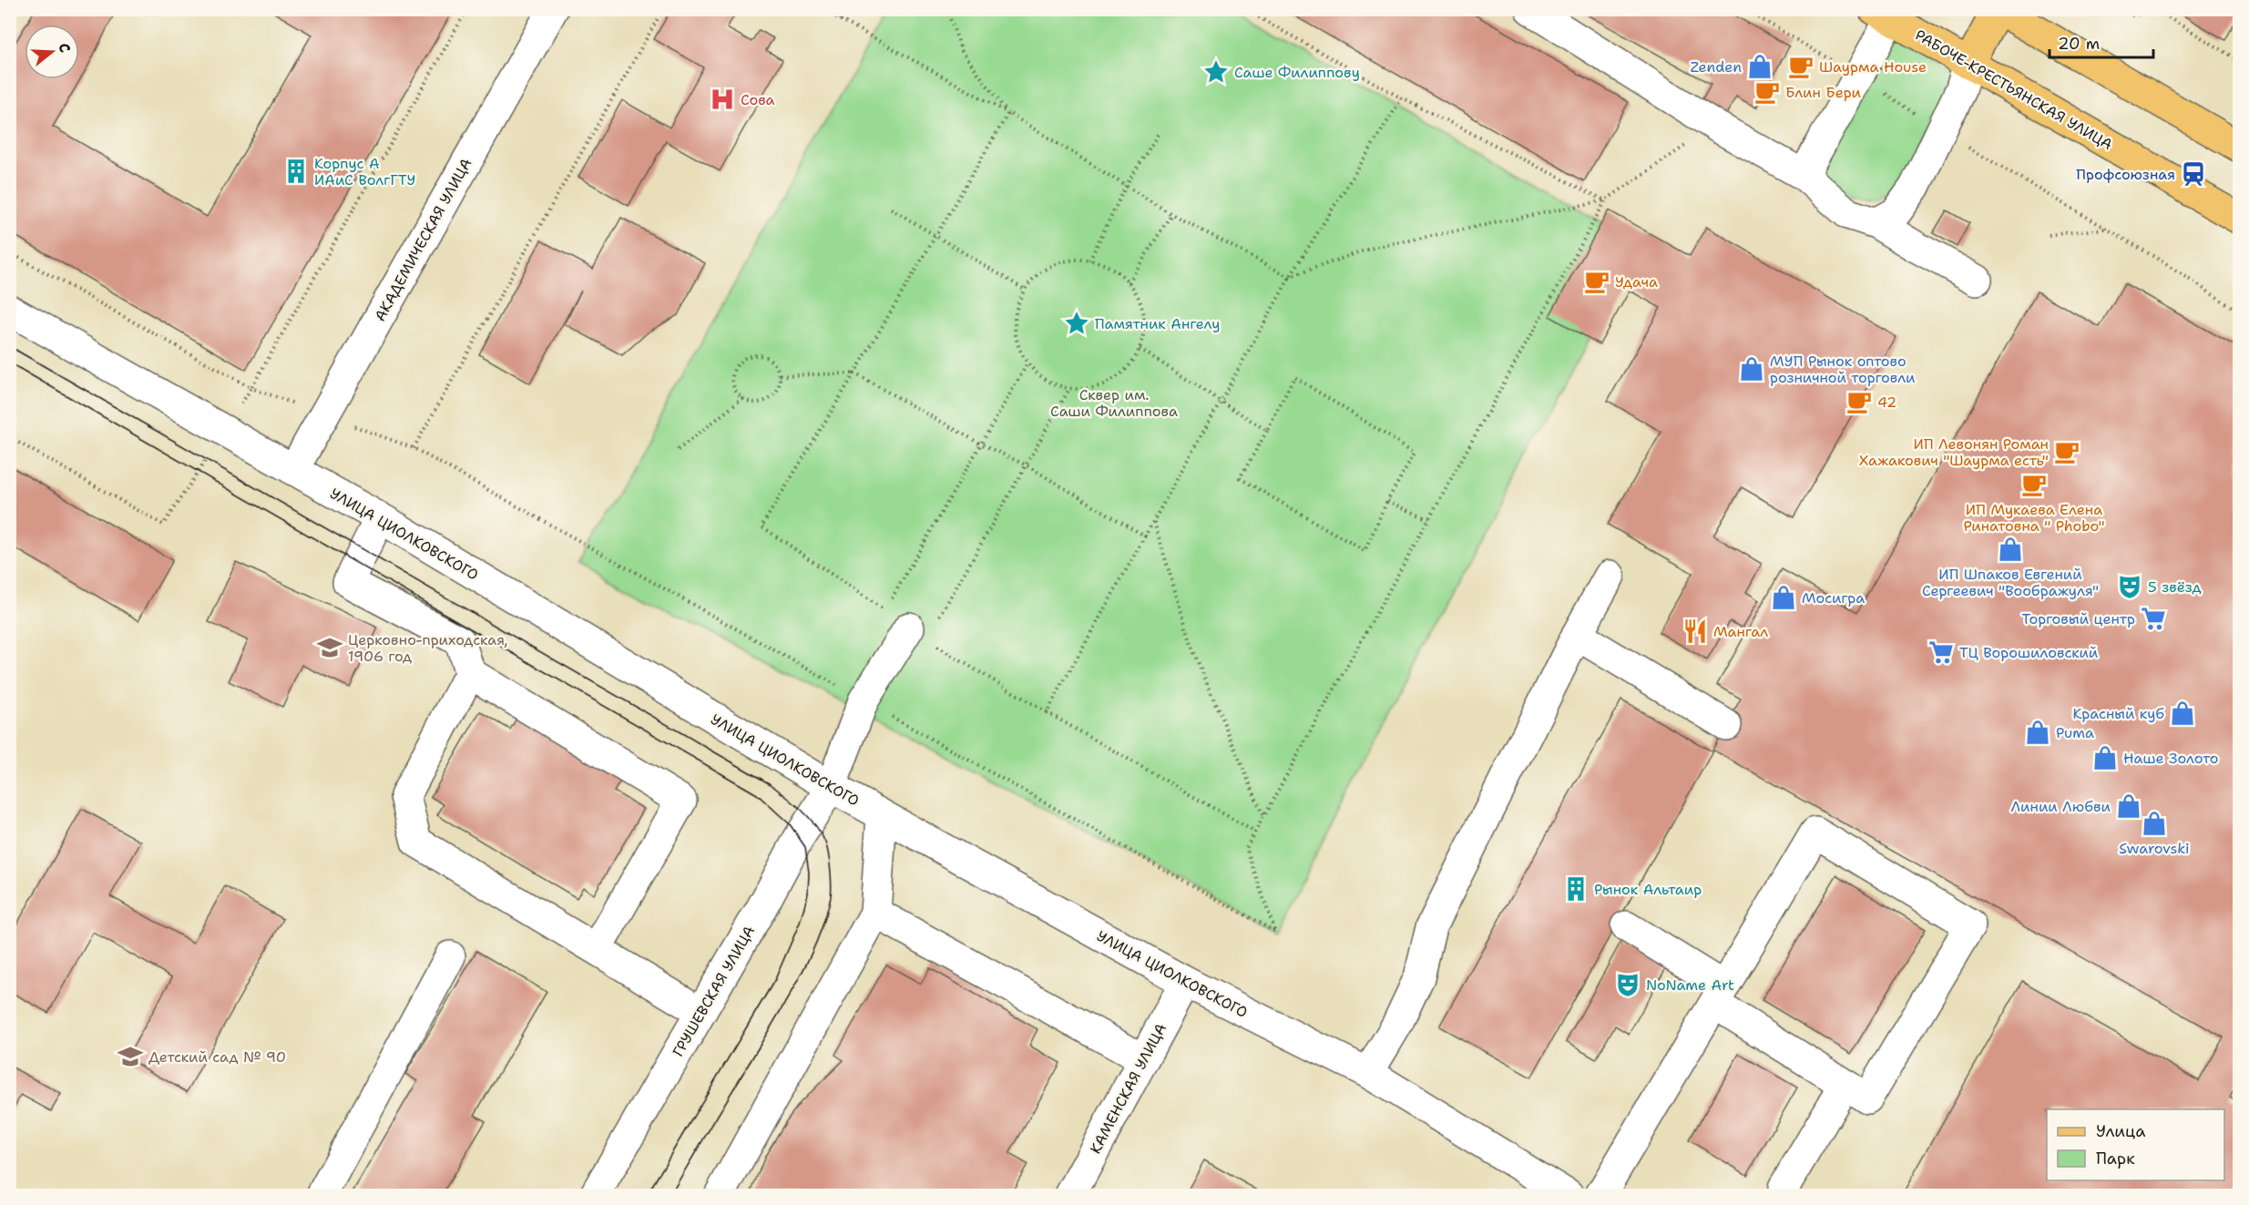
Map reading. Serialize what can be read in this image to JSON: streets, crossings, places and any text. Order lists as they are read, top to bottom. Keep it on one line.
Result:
{"streets":{"main road":["РАБОЧЕ-КРЕСТЬЯНСКАЯ УЛИЦА"],"street":["АКАДЕМИЧЕСКАЯ УЛИЦА","УЛИЦА ЦИОЛКОВСКОГО","ГРУШЕВСКАЯ УЛИЦА","КАМЕНСКАЯ УЛИЦА"]},"crossings":[["АКАДЕМИЧЕСКАЯ УЛИЦА","УЛИЦА ЦИОЛКОВСКОГО"],["УЛИЦА ЦИОЛКОВСКОГО","ГРУШЕВСКАЯ УЛИЦА"],["УЛИЦА ЦИОЛКОВСКОГО","КАМЕНСКАЯ УЛИЦА"]],"parks":["Сквер им. Саши Филиппова"],"places":{"shop":["Zenden","МУП Рынок оптово розничной торговли","ИП Шпаков Евгений Сергеевич \"Воображуля\"","Мосигра","Красный куб","Puma","Наше Золото","Линии Любви","Swarovski"],"cafe":["Шаурма House","Блин Бери","Удача","42","ИП Левонян Роман Хажакович \"Шаурма есть\"","ИП Мукаева Елена Ринатовна \" Phobo\""],"place":["Саше Филиппову","Памятник Ангелу"],"hospital":["Сова"],"building":["Корпус А ИАиС ВолгГТУ","Рынок Альтаир"],"station":["Профсоюзная"],"theatre":["5 звёзд","NoName Art"],"supermarket":["Торговый центр","ТЦ Ворошиловский"],"restaurant":["Мангал"],"school or university":["Церковно-приходская, 1906 год","Детский сад № 90"]},"legend":["Улица","Парк"],"scale_bar":"20 m","north":"right"}
